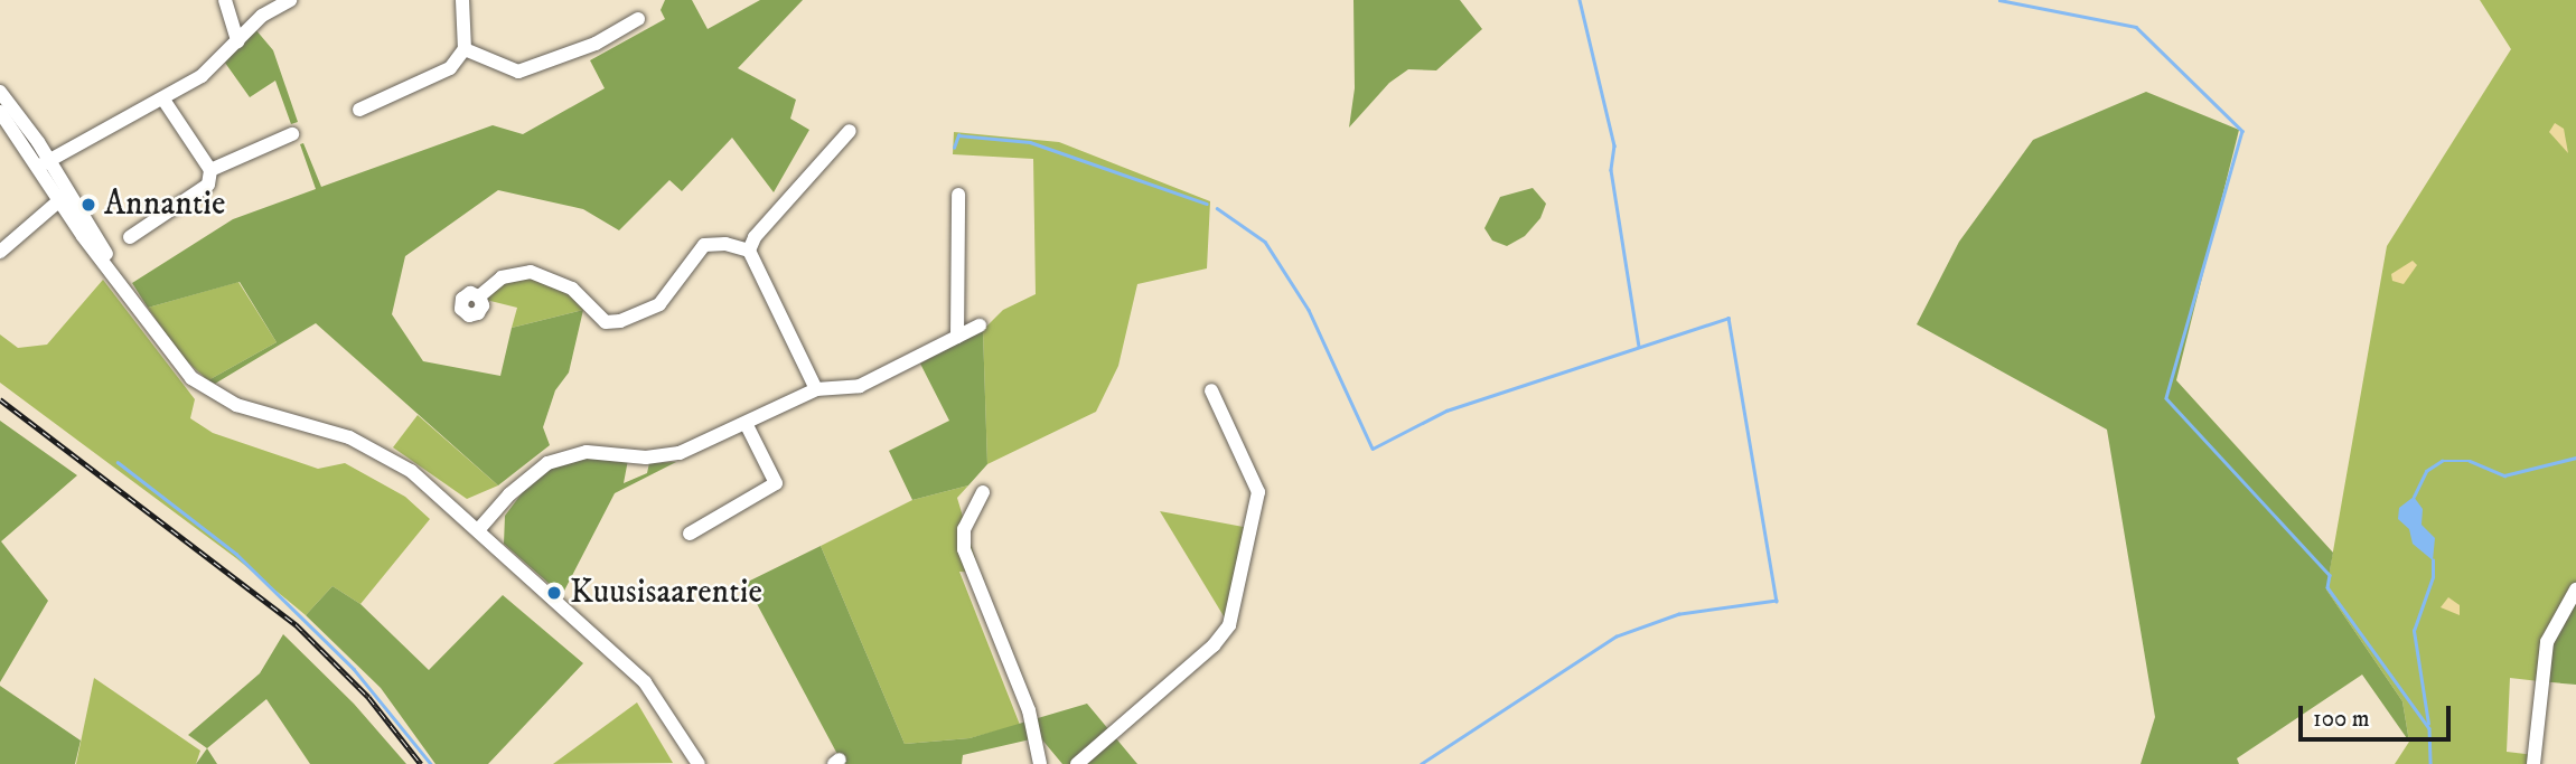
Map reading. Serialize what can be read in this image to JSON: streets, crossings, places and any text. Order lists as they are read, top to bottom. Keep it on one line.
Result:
{"places":["Annantie","Kuusisaarentie"],"scale_bar":"100 m"}
